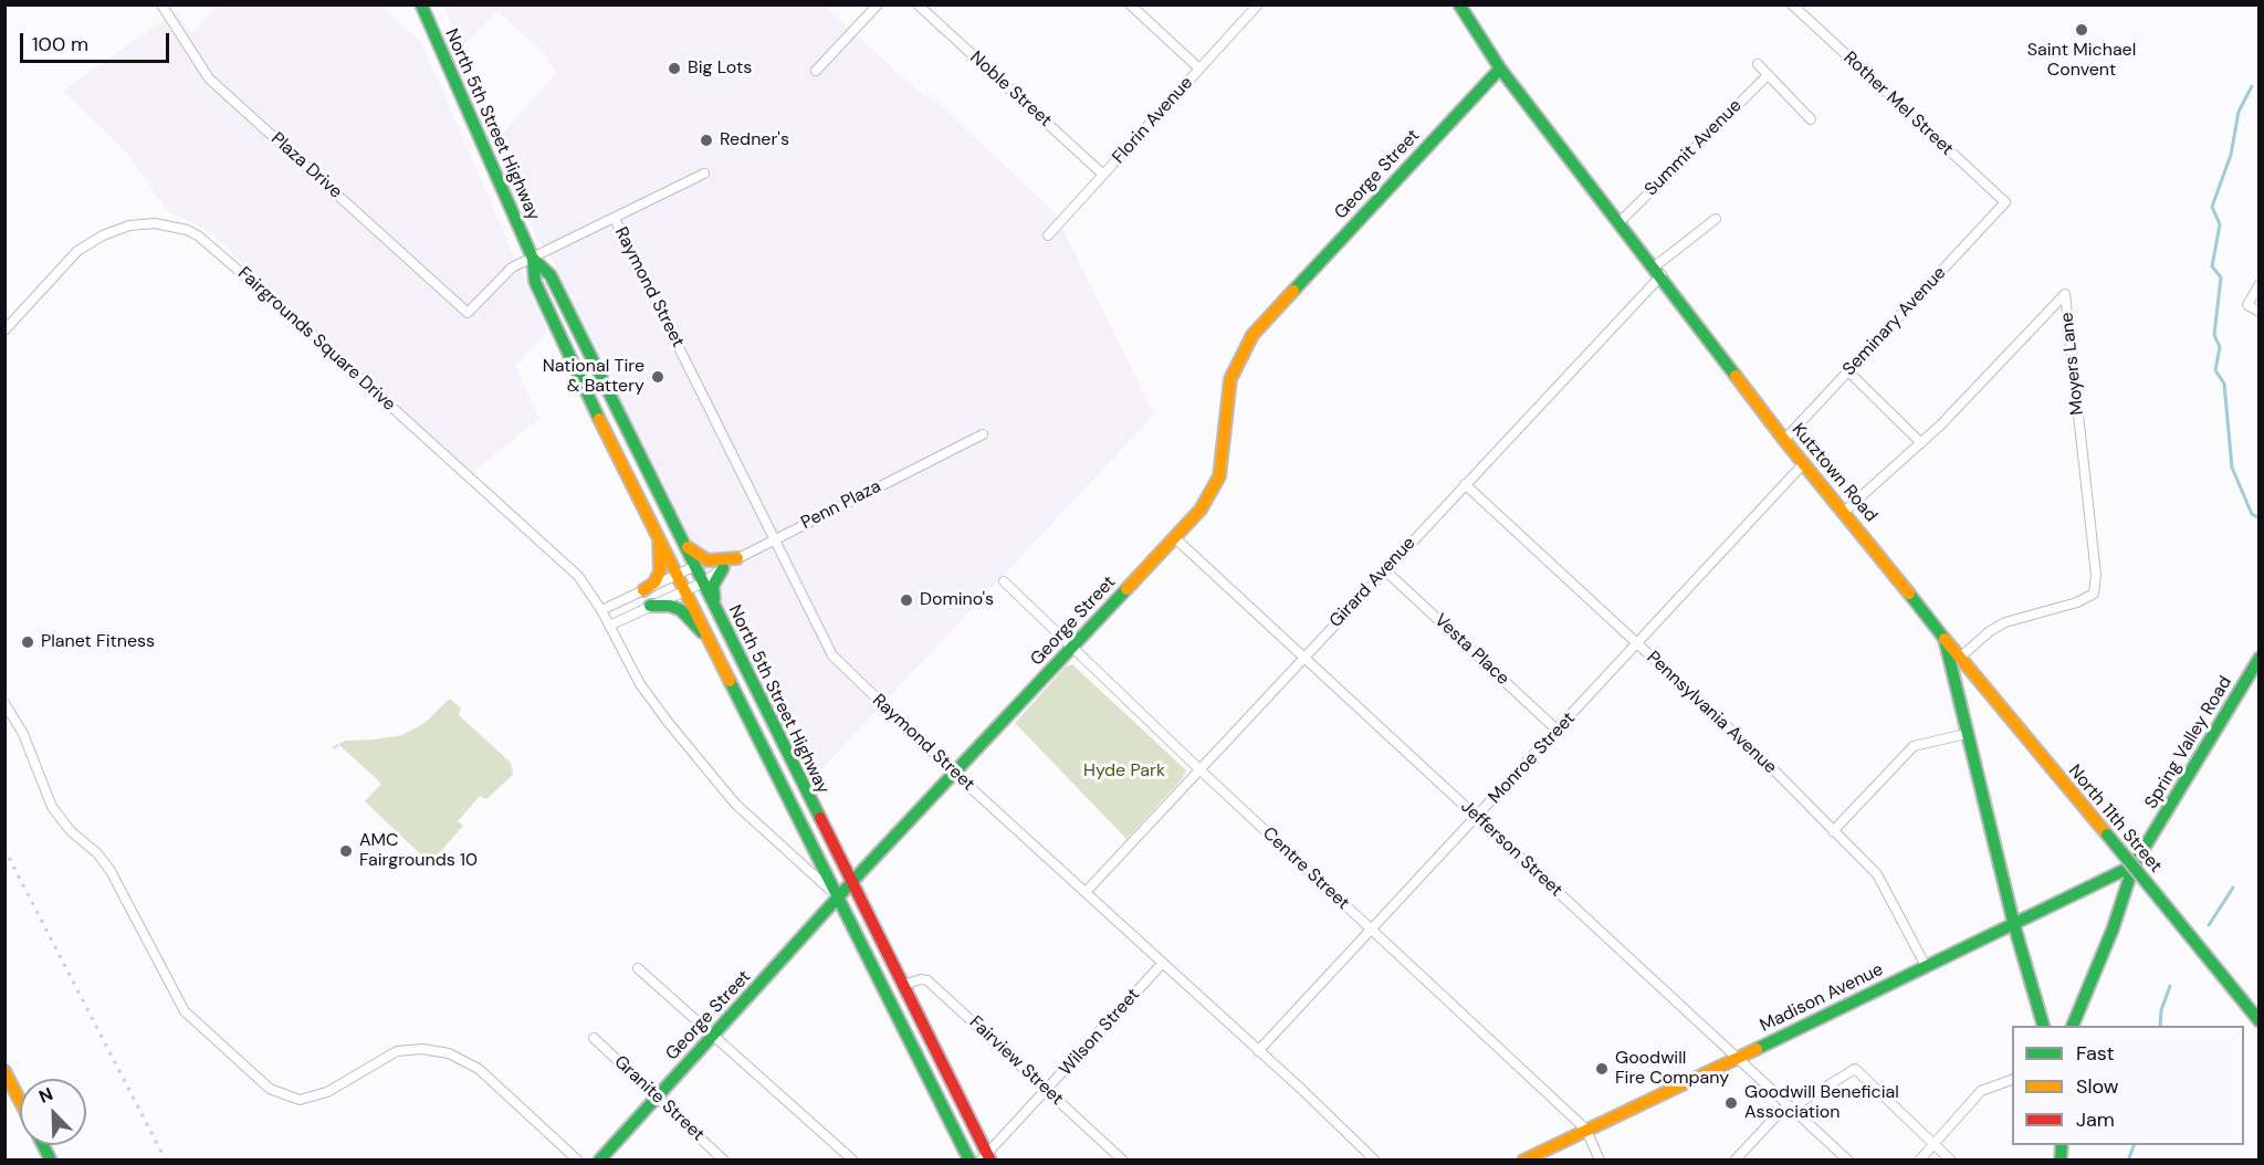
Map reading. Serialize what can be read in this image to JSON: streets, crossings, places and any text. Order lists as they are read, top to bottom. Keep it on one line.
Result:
{"streets":{"main road":["North 5th Street Highway","George Street","Kutztown Road","Spring Valley Road","North 11th Street","Madison Avenue"],"street":["Noble Street","Rother Mel Street","Florin Avenue","Summit Avenue","Plaza Drive","Raymond Street","Seminary Avenue","Fairgrounds Square Drive","Moyers Lane","Penn Plaza","Girard Avenue","Vesta Place","Pennsylvania Avenue","Monroe Street","Jefferson Street","Centre Street","Wilson Street","Fairview Street","Granite Street"]},"crossings":[["Noble Street","Florin Avenue"],["Rother Mel Street","Seminary Avenue"],["North 5th Street Highway","Plaza Drive"],["North 5th Street Highway","George Street"],["North 5th Street Highway","Fairgrounds Square Drive"],["North 5th Street Highway","Penn Plaza"],["North 5th Street Highway","Wilson Street"],["North 5th Street Highway","Fairview Street"],["Summit Avenue","Kutztown Road"],["George Street","Raymond Street"],["George Street","Fairgrounds Square Drive"],["George Street","Kutztown Road"],["George Street","Jefferson Street"],["George Street","Centre Street"],["George Street","Granite Street"],["Raymond Street","Penn Plaza"],["Raymond Street","Girard Avenue"],["Raymond Street","Monroe Street"],["Raymond Street","Wilson Street"],["Seminary Avenue","Kutztown Road"],["Moyers Lane","Kutztown Road"],["Moyers Lane","North 11th Street"],["Kutztown Road","Girard Avenue"],["Kutztown Road","Monroe Street"],["Kutztown Road","North 11th Street"],["Kutztown Road","Madison Avenue"],["Girard Avenue","Vesta Place"],["Girard Avenue","Pennsylvania Avenue"],["Girard Avenue","Jefferson Street"],["Girard Avenue","Centre Street"],["Vesta Place","Monroe Street"],["Pennsylvania Avenue","Monroe Street"],["Pennsylvania Avenue","Madison Avenue"],["Spring Valley Road","Madison Avenue"],["Monroe Street","Jefferson Street"],["Monroe Street","Centre Street"],["Jefferson Street","Madison Avenue"],["Centre Street","Madison Avenue"],["Wilson Street","Fairview Street"]],"parks":["Hyde Park"],"places":["Saint Michael Convent","Big Lots","Redner's","National Tire & Battery","Domino's","Planet Fitness","AMC Fairgrounds 10","Goodwill Fire Company","Goodwill Beneficial Association"],"legend":["Fast","Slow","Jam"],"scale_bar":"100 m","north":"top left"}
